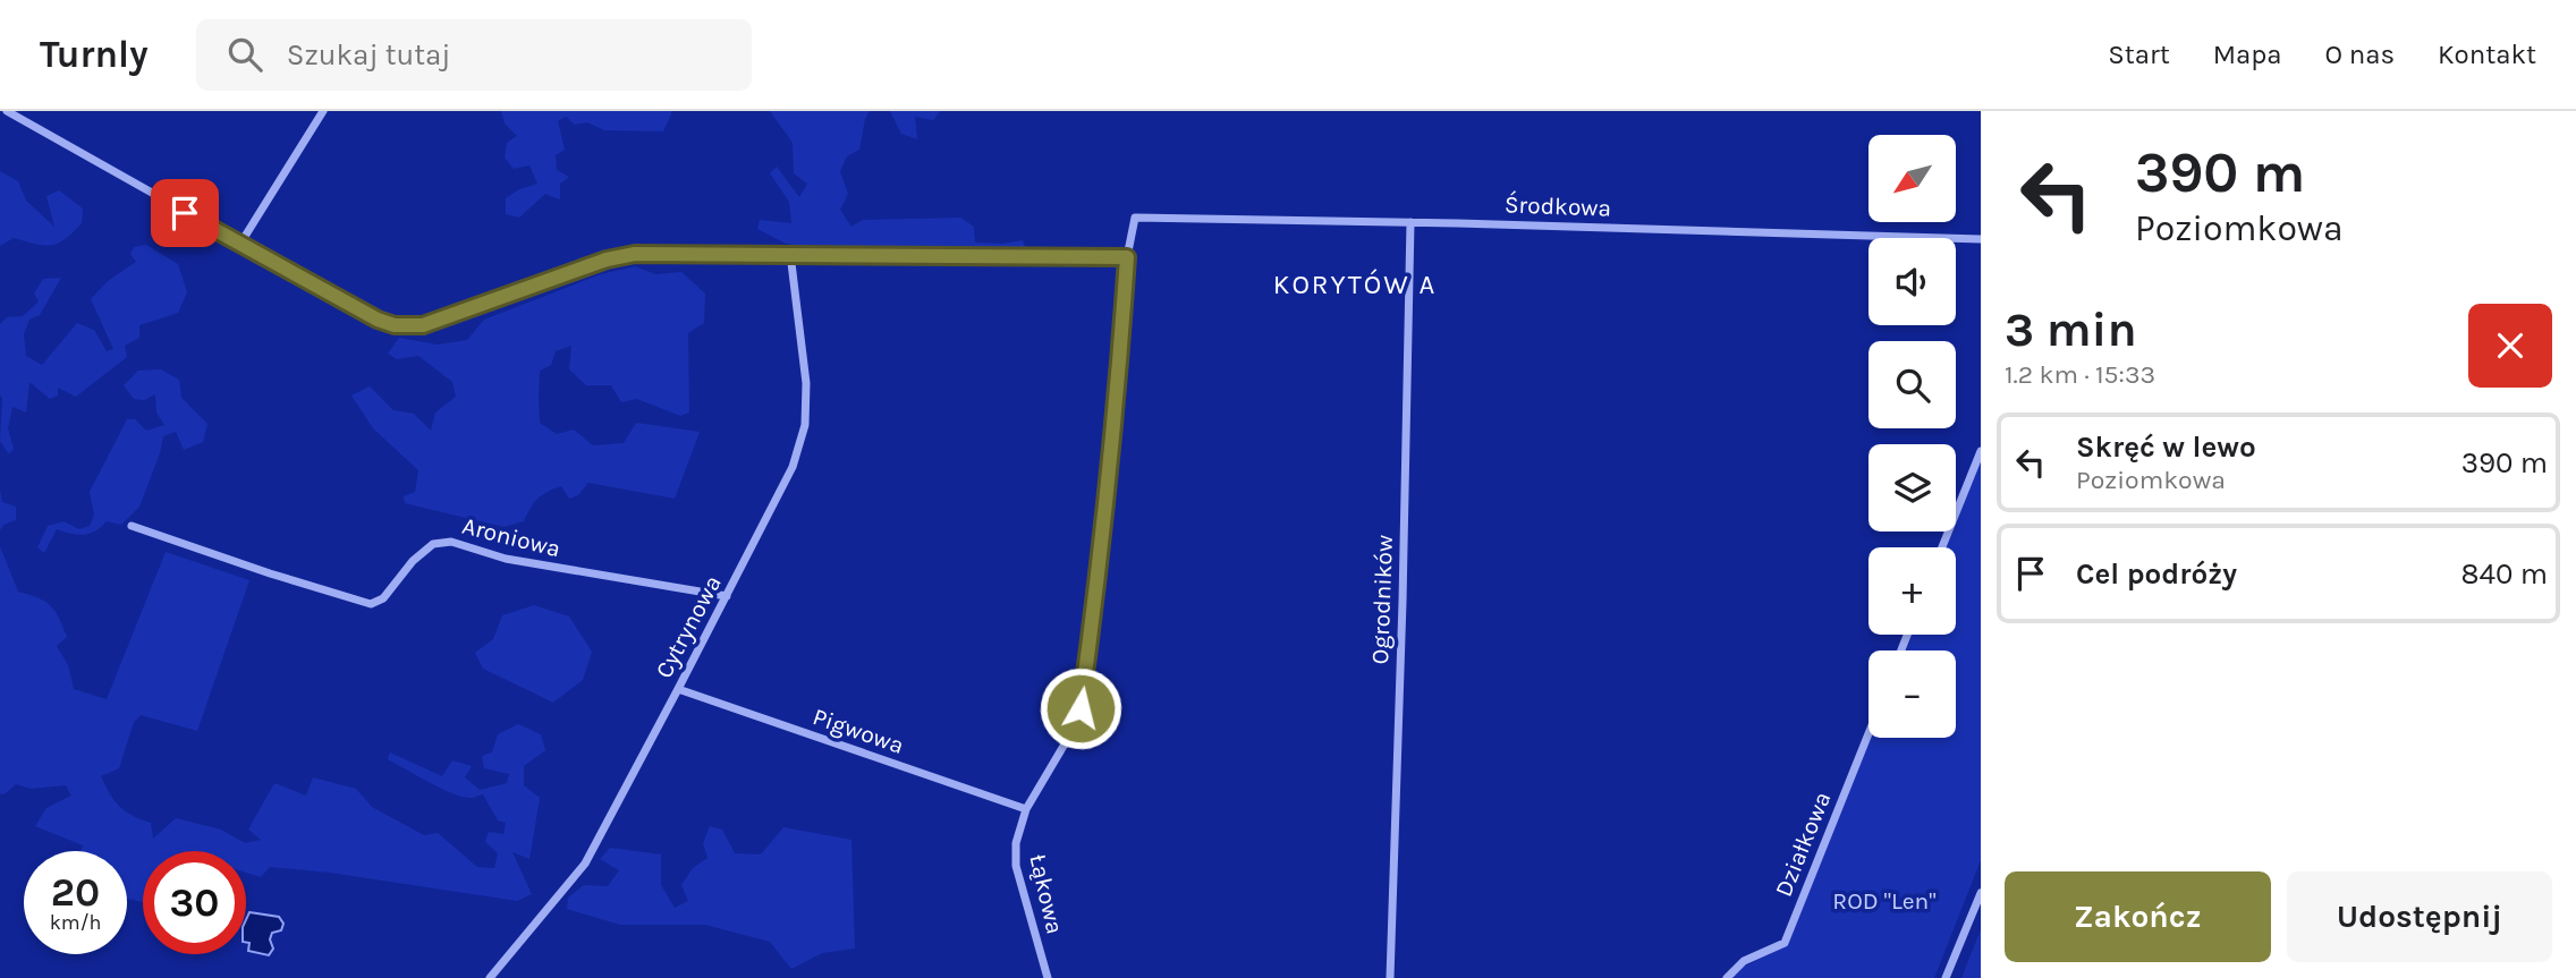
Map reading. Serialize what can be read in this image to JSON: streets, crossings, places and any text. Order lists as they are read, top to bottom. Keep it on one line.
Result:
{"streets":{"street":["Środkowa","Aroniowa","Ogrodników","Cytrynowa","Pigwowa","Działkowa","Łąkowa"]},"crossings":[["Środkowa","Ogrodników"],["Środkowa","Łąkowa"],["Aroniowa","Cytrynowa"],["Cytrynowa","Pigwowa"],["Pigwowa","Łąkowa"]],"districts":["KORYTÓW A"],"parks":["ROD \"Len\""],"north":"bottom left","page":{"header":"Turnly","search":"Szukaj tutaj","nav":["Start","Mapa","O nas","Kontakt"],"turn":["390 m","Poziomkowa"],"map_buttons":["+","−"],"heading":["3 min","1.2 km · 15:33"],"list":[{"name":"Skręć w lewo","note":"Poziomkowa","value":"390 m"},{"name":"Cel podróży","value":"840 m"}],"speed":"20 km/h","limit":"30","buttons":["Zakończ","Udostępnij"]}}
